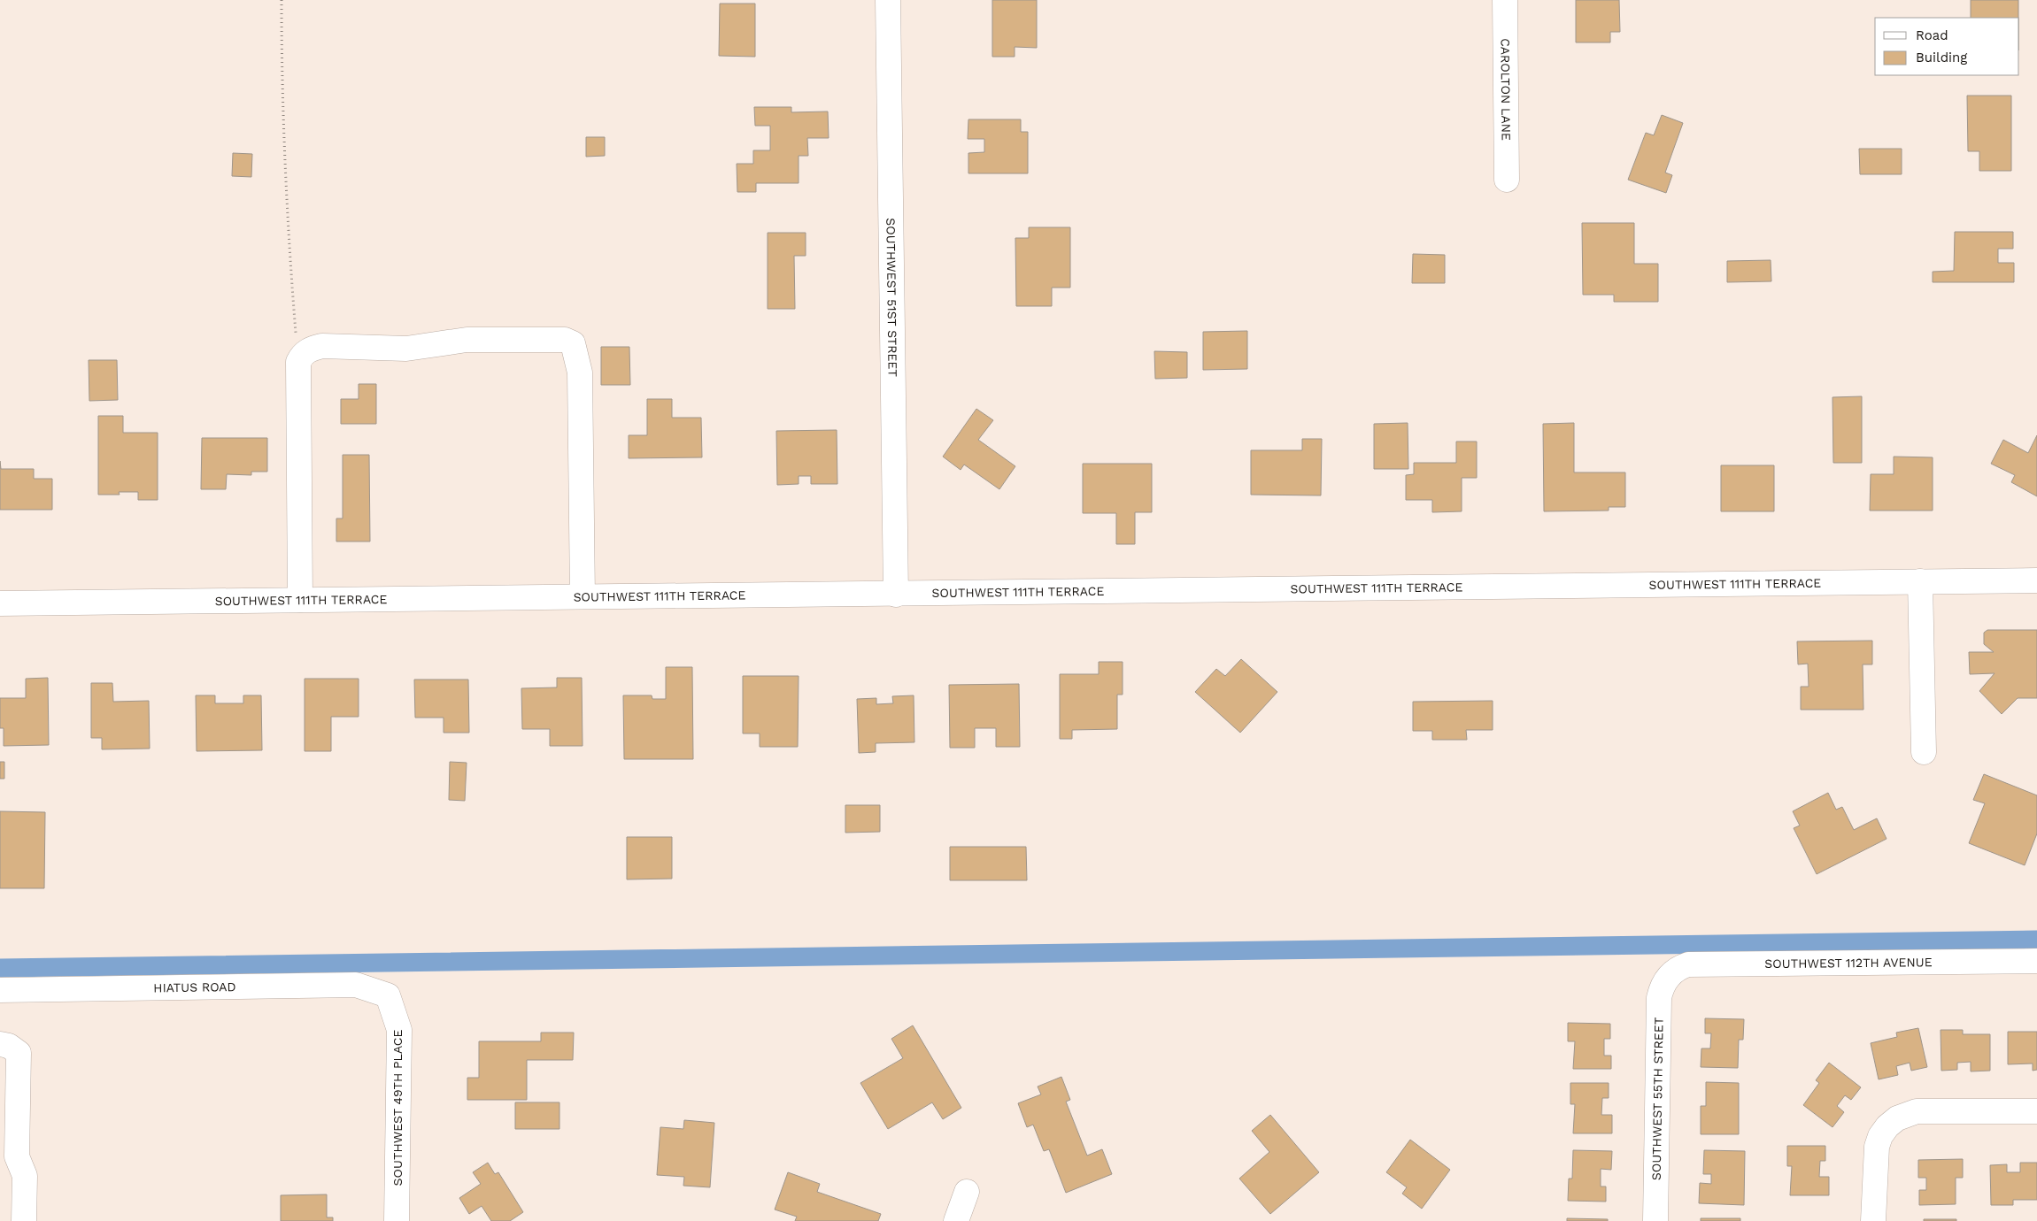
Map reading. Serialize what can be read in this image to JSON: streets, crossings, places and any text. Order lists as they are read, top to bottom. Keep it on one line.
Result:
{"streets":{"street":["CAROLTON LANE","SOUTHWEST 51ST STREET","SOUTHWEST 111TH TERRACE","SOUTHWEST 112TH AVENUE","HIATUS ROAD","SOUTHWEST 55TH STREET","SOUTHWEST 49TH PLACE"]},"crossings":[["SOUTHWEST 51ST STREET","SOUTHWEST 111TH TERRACE"],["SOUTHWEST 112TH AVENUE","SOUTHWEST 55TH STREET"],["HIATUS ROAD","SOUTHWEST 49TH PLACE"]],"legend":["Road","Building"]}
